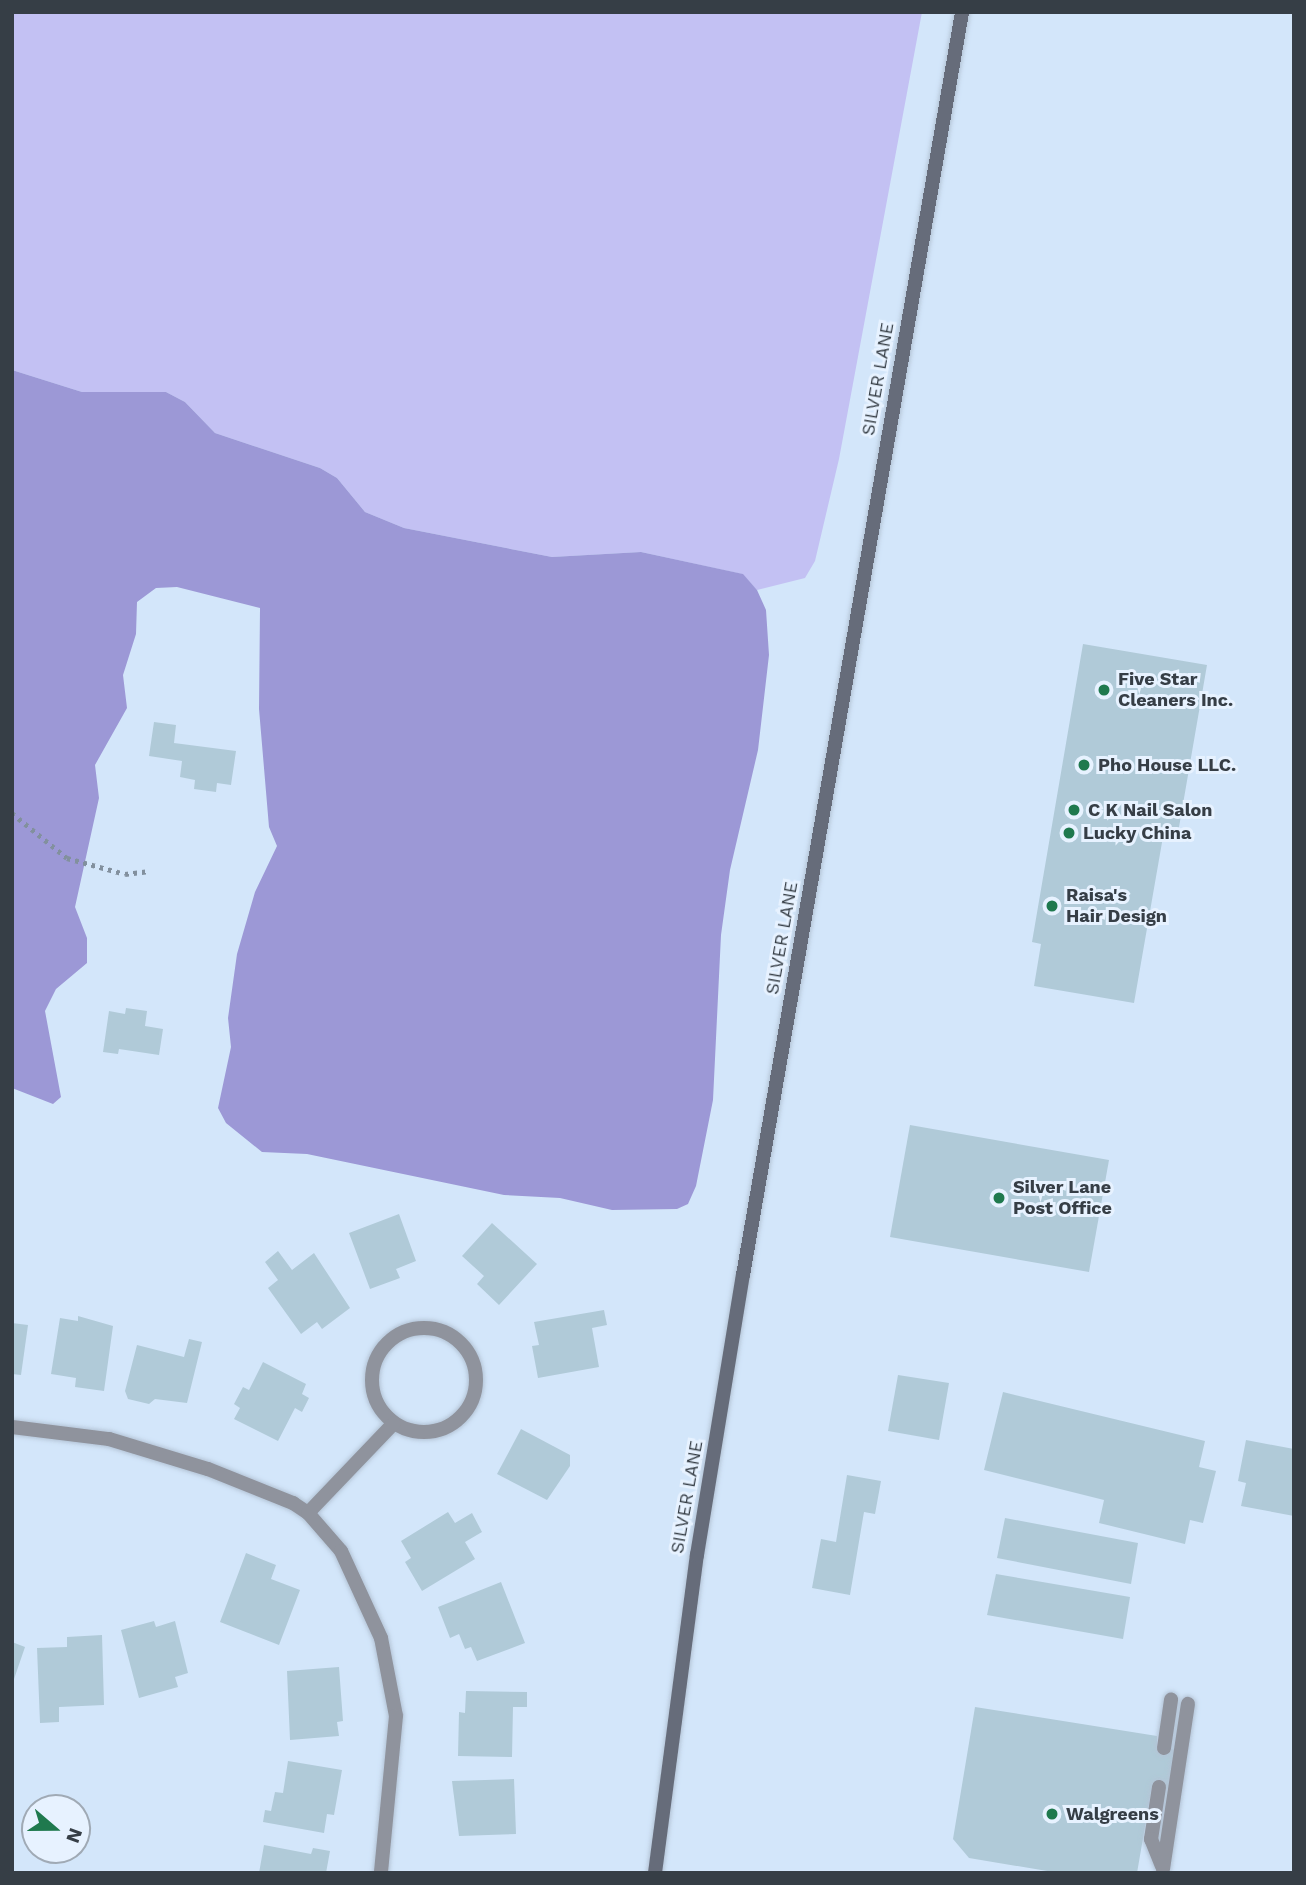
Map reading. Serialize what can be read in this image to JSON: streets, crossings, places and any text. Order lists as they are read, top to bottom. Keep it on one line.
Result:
{"streets":{"main road":["SILVER LANE"]},"places":["Five Star Cleaners Inc.","Pho House LLC.","C K Nail Salon","Lucky China","Raisa's Hair Design","Silver Lane Post Office","Walgreens"],"north":"right"}
